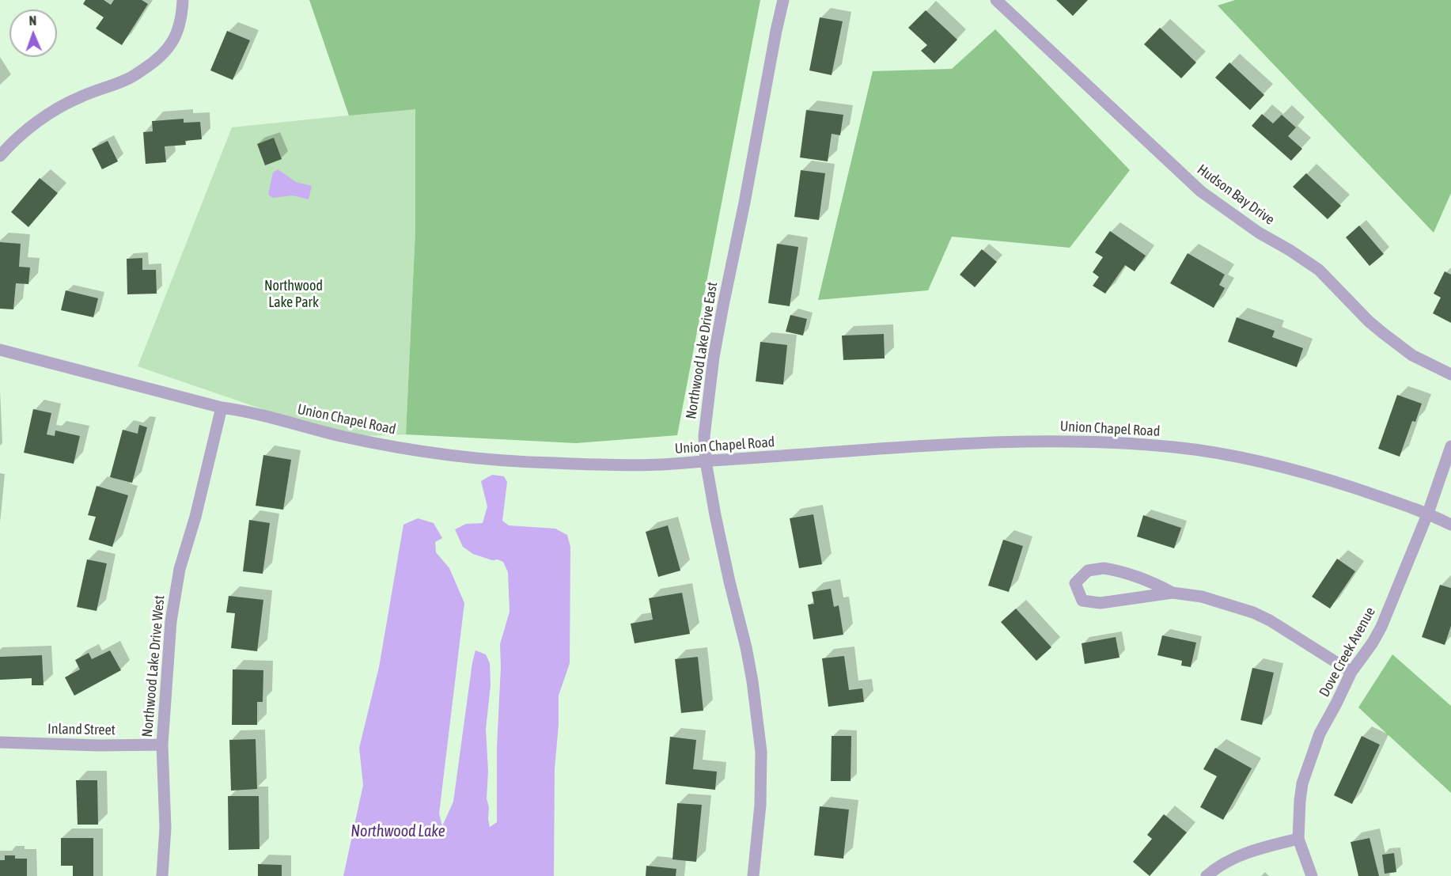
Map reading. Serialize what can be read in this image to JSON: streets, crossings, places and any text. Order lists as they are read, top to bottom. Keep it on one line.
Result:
{"streets":{"street":["Hudson Bay Drive","Northwood Lake Drive East","Union Chapel Road","Dove Creek Avenue","Northwood Lake Drive West","Inland Street"]},"crossings":[["Northwood Lake Drive East","Union Chapel Road"],["Union Chapel Road","Dove Creek Avenue"],["Union Chapel Road","Northwood Lake Drive West"],["Northwood Lake Drive West","Inland Street"]],"water":["Northwood Lake"],"parks":["Northwood Lake Park"],"north":"top"}
